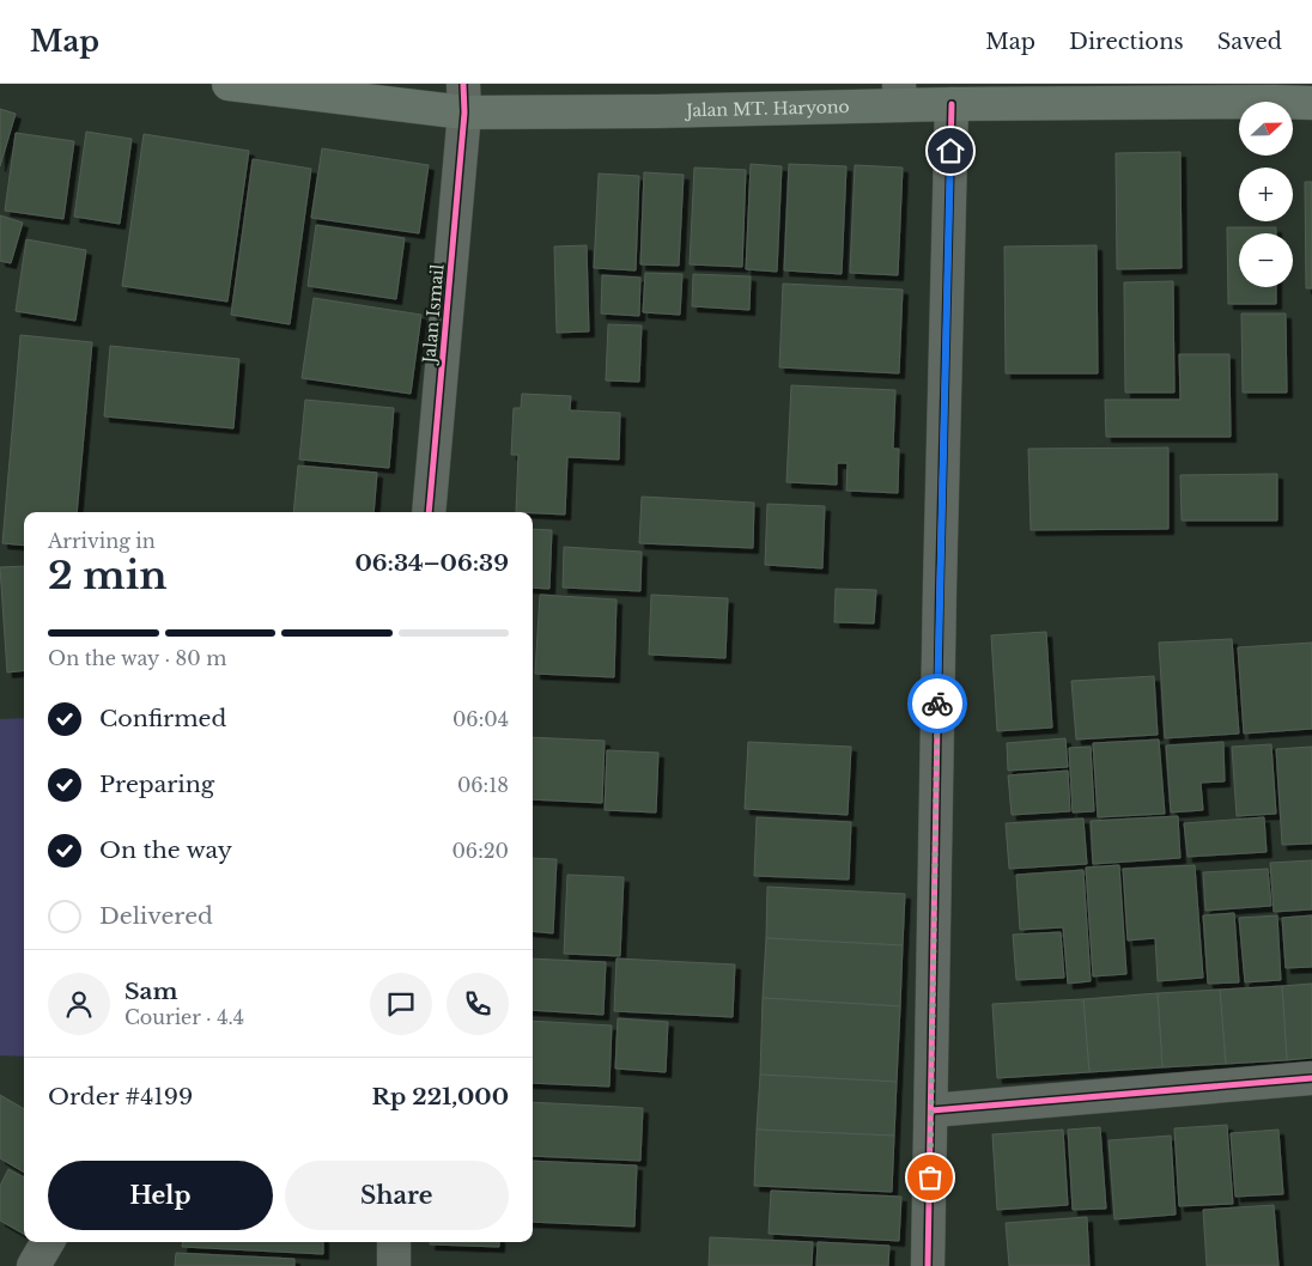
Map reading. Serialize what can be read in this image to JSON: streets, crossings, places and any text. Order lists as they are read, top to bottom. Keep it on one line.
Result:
{"streets":{"main road":["Jalan MT. Haryono"],"street":["Jalan Ismail"]},"crossings":[["Jalan MT. Haryono","Jalan Ismail"]],"north":"right","page":{"header":"Map","nav":["Map","Directions","Saved"],"map_buttons":["+","−"],"heading":["2 min","Arriving in","06:34–06:39"],"panel":["Sam","Courier · 4.4","Order #4199","Rp 221,000"],"bar":"On the way · 80 m","list":[["Confirmed","06:04"],["Preparing","06:18"],["On the way","06:20"],"Delivered"],"buttons":["Help","Share"]}}
